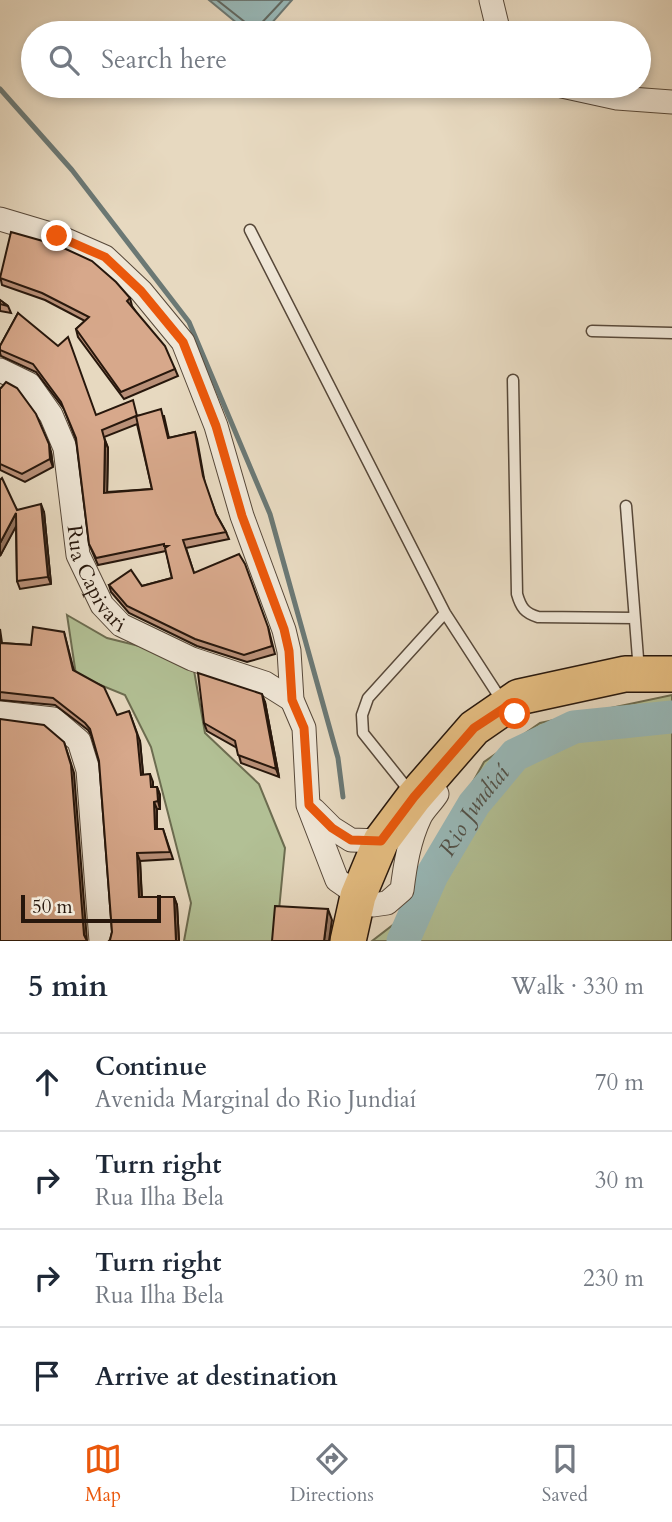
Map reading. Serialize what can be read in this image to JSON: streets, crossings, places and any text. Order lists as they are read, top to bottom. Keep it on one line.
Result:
{"streets":{"street":["Rua Capivari"]},"water":["Rio Jundiaí"],"scale_bar":"50 m","page":{"search":"Search here","scale":"50 m","heading":["5 min","Walk · 330 m"],"list":[["Continue","Avenida Marginal do Rio Jundiaí","70 m"],["Turn right","Rua Ilha Bela","30 m"],["Turn right","Rua Ilha Bela","230 m"],"Arrive at destination"],"nav":["Map","Directions","Saved"]}}
